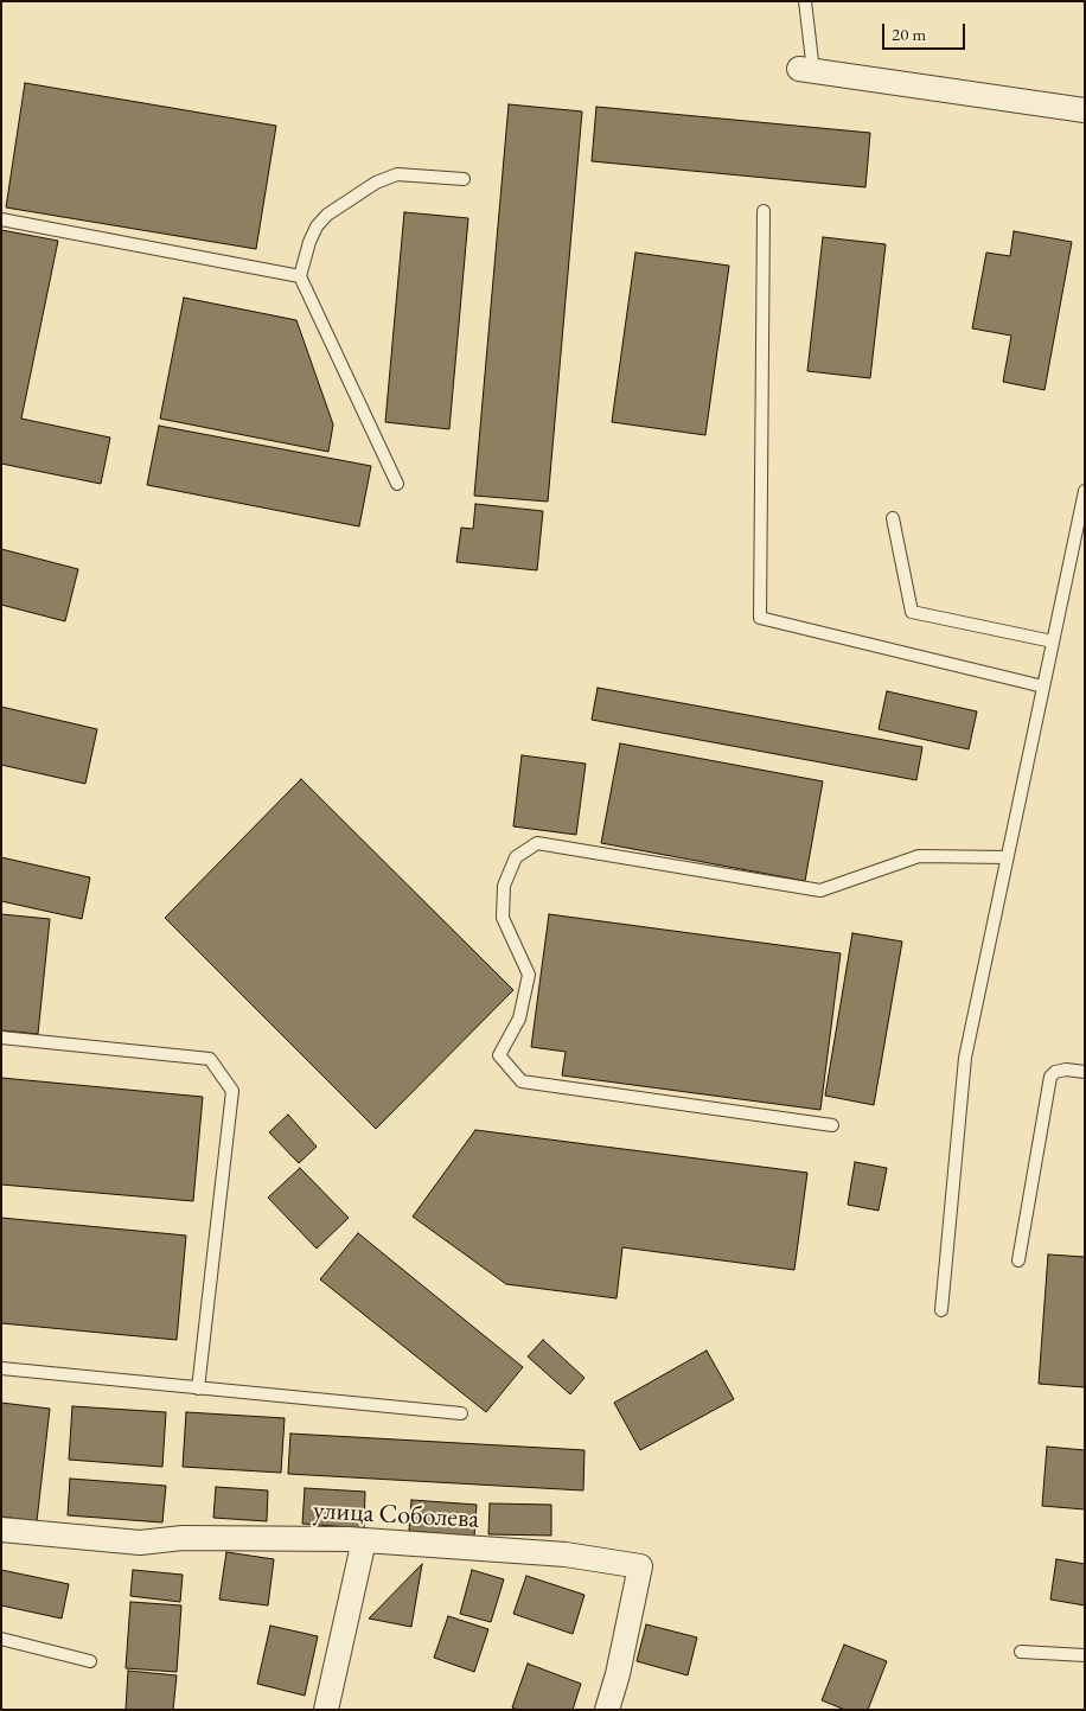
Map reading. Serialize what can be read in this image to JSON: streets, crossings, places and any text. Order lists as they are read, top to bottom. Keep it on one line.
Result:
{"streets":{"street":["улица Соболева"]},"scale_bar":"20 m"}
